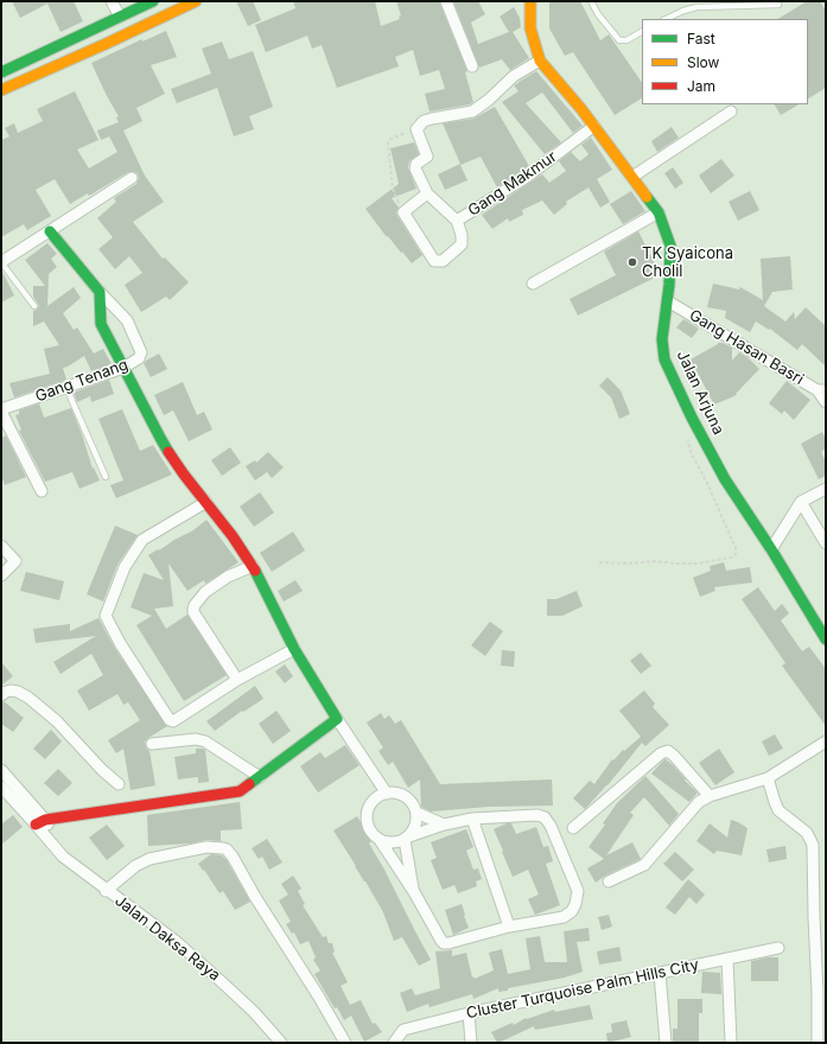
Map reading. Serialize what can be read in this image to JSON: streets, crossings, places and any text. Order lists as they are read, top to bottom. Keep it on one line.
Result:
{"streets":{"main road":["Jalan Arjuna"],"street":["Gang Makmur","Gang Hasan Basri","Gang Tenang","Jalan Daksa Raya","Cluster Turquoise Palm Hills City"]},"crossings":[["Gang Makmur","Jalan Arjuna"],["Gang Hasan Basri","Jalan Arjuna"]],"places":["TK Syaicona Cholil"],"legend":["Fast","Slow","Jam"]}
